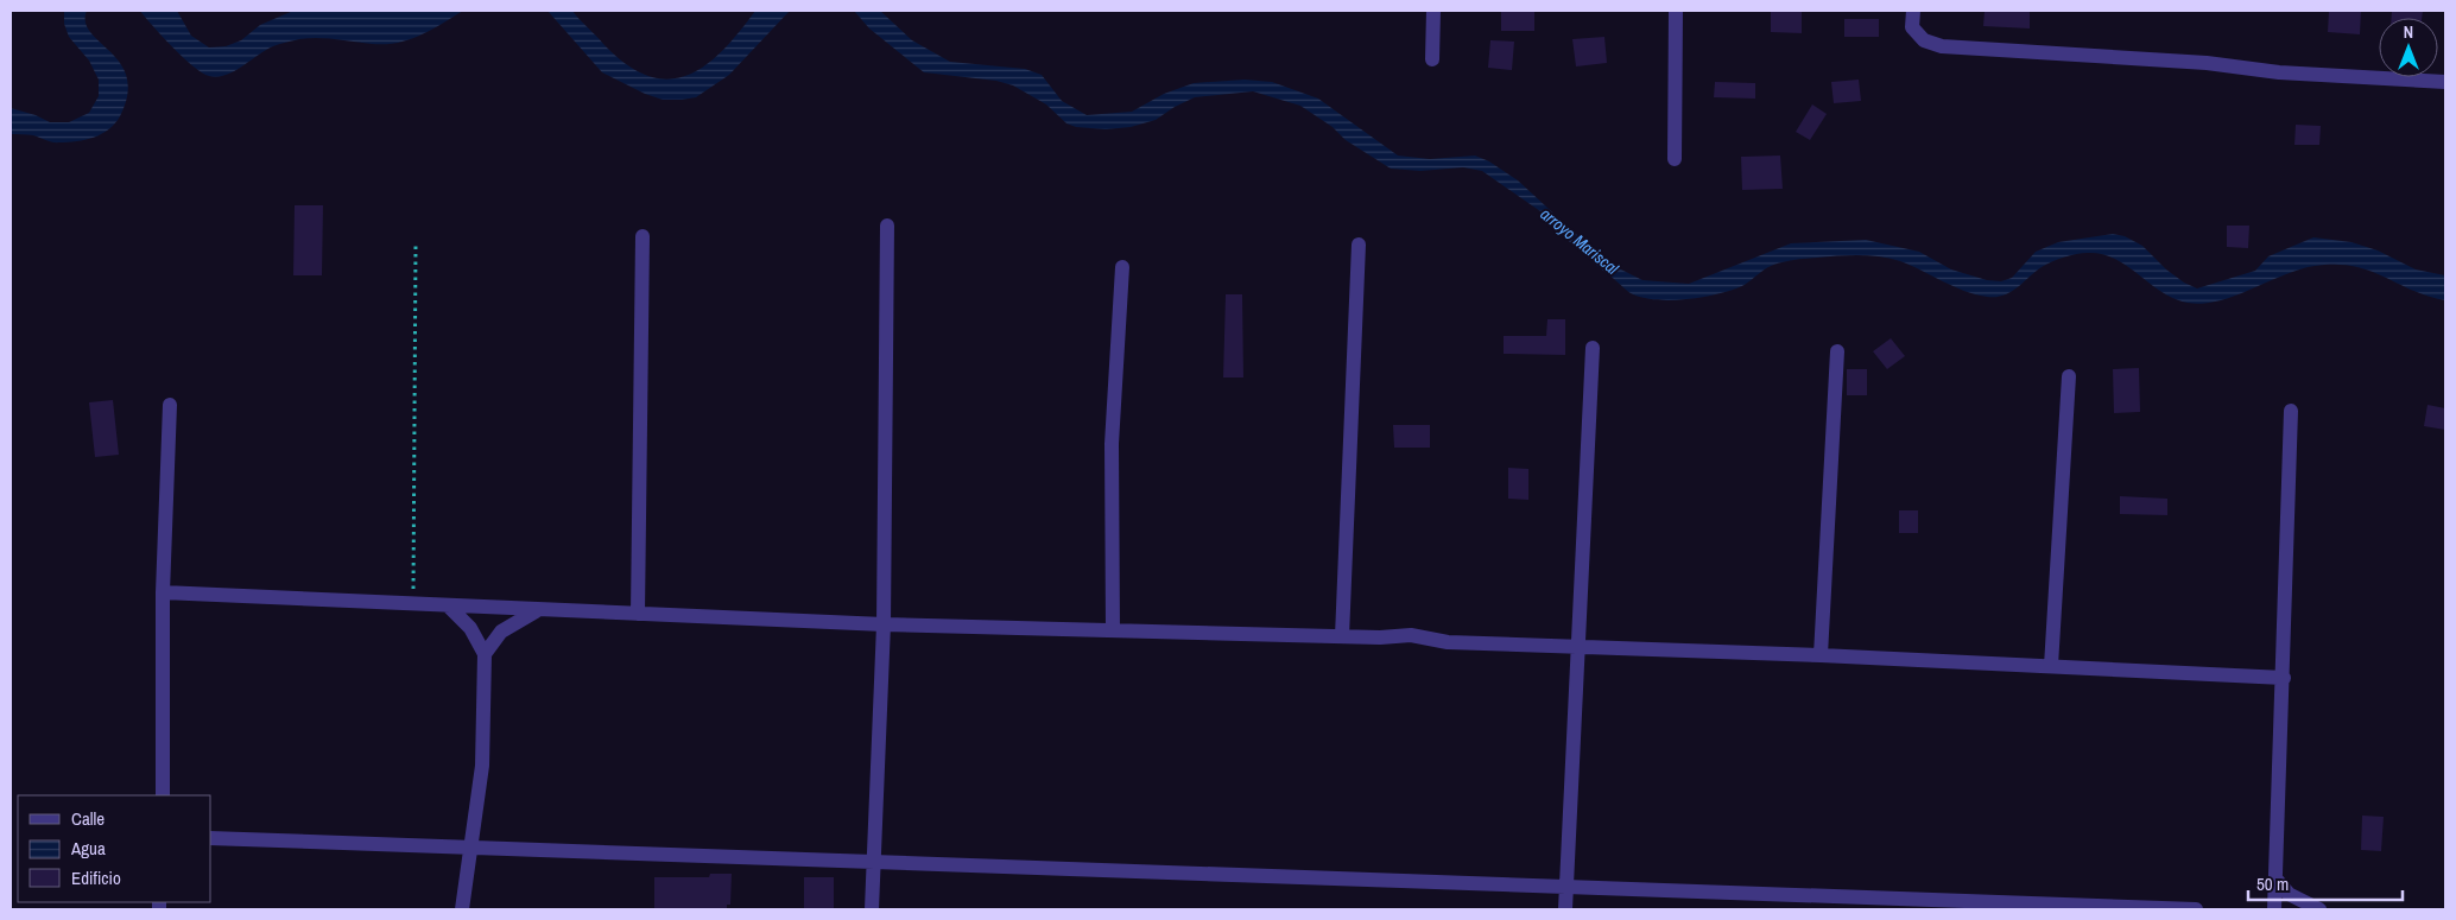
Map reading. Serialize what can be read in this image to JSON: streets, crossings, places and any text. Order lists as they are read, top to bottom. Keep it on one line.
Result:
{"water":["arroyo Mariscal"],"legend":["Calle","Agua","Edificio"],"scale_bar":"50 m","north":"top"}
